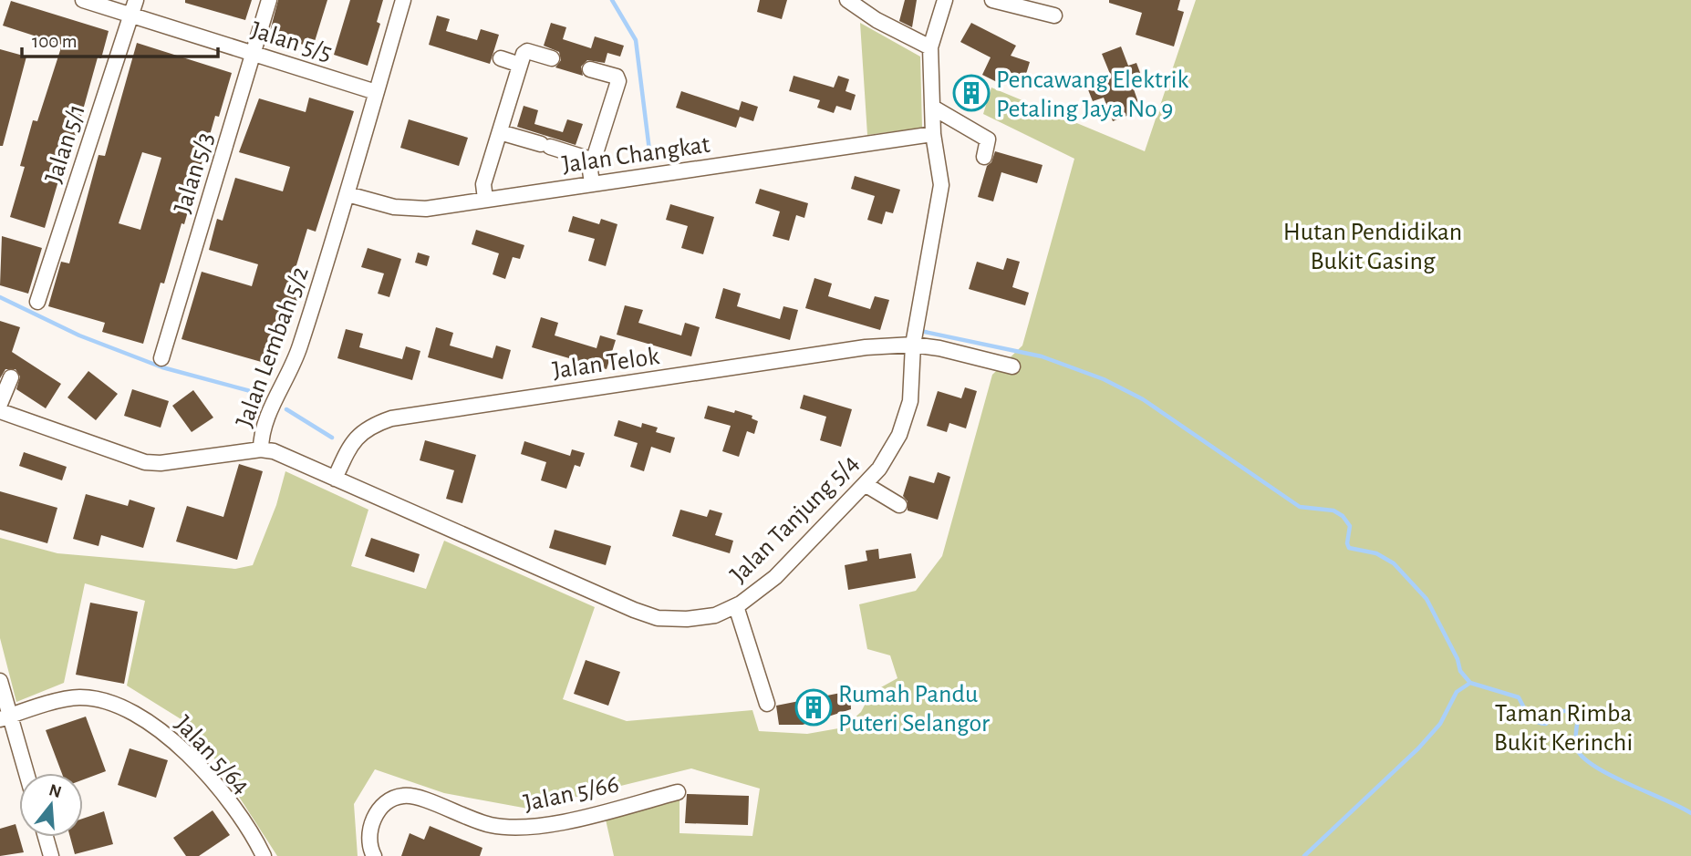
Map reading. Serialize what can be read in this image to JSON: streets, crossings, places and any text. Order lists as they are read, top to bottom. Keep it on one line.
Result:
{"streets":{"street":["Jalan 5/5","Jalan 5/1","Jalan Changkat","Jalan 5/3","Jalan Lembah 5/2","Jalan Telok","Jalan Tanjung 5/4","Jalan 5/64","Jalan 5/66"]},"crossings":[["Jalan 5/5","Jalan 5/1"],["Jalan 5/5","Jalan 5/3"],["Jalan 5/5","Jalan Lembah 5/2"],["Jalan Changkat","Jalan Lembah 5/2"],["Jalan Changkat","Jalan Tanjung 5/4"],["Jalan Lembah 5/2","Jalan Tanjung 5/4"],["Jalan Telok","Jalan Tanjung 5/4"]],"parks":["Hutan Pendidikan Bukit Gasing","Taman Rimba Bukit Kerinchi"],"places":{"building":["Pencawang Elektrik Petaling Jaya No 9","Rumah Pandu Puteri Selangor"]},"scale_bar":"100 m","north":"top"}
